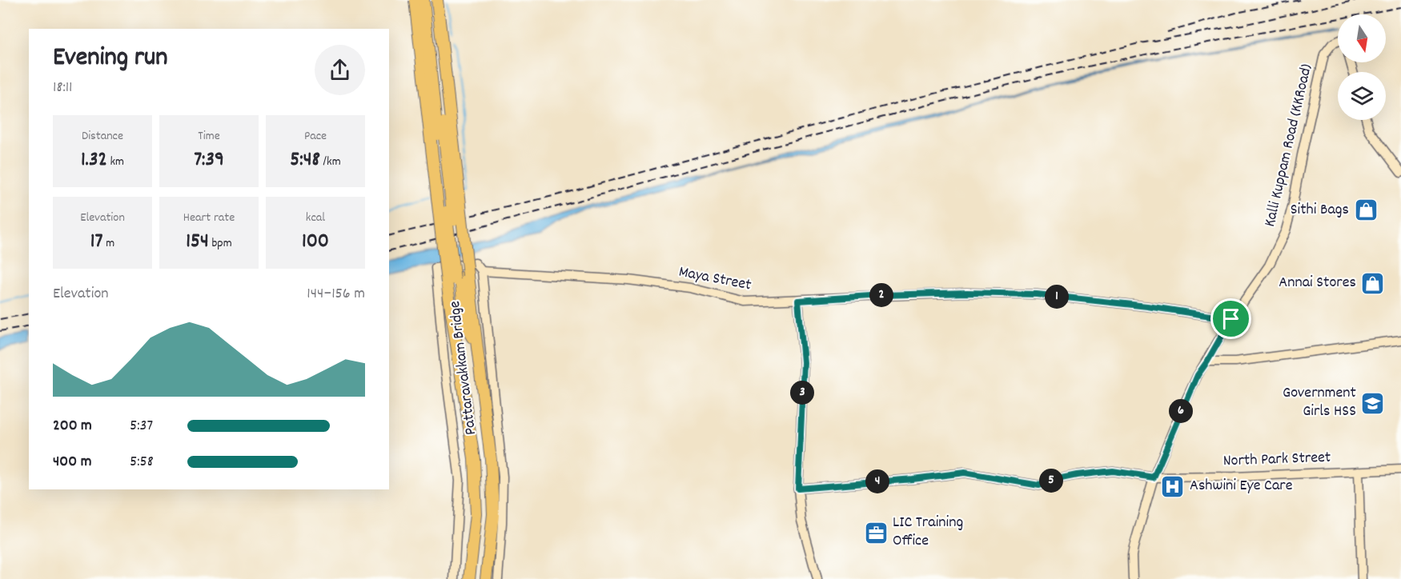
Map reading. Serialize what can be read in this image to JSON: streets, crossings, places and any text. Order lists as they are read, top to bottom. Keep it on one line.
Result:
{"streets":{"highway":["Pattaravakkam Bridge"],"street":["Kalli Kuppam Road (KKRoad)","Maya Street","North Park Street"]},"crossings":[["Kalli Kuppam Road (KKRoad)","Maya Street"],["Kalli Kuppam Road (KKRoad)","North Park Street"]],"places":{"shop":["Sithi Bags","Annai Stores"],"school or university":["Government Girls HSS"],"hospital":["Ashwini Eye Care"],"office":["LIC Training Office"]},"north":"bottom","page":{"heading":["Evening run","18:11"],"stats":[["Distance","1.32 km"],["Time","7:39"],["Pace","5:48 /km"],["Elevation","17 m"],["Heart rate","154 bpm"],["kcal","100"]],"chart":["Elevation","144–156 m"],"pins":["2","1","3","6","5","4"],"list":[{"name":"200 m","note":"5:37"},{"name":"400 m","note":"5:58"}]}}
